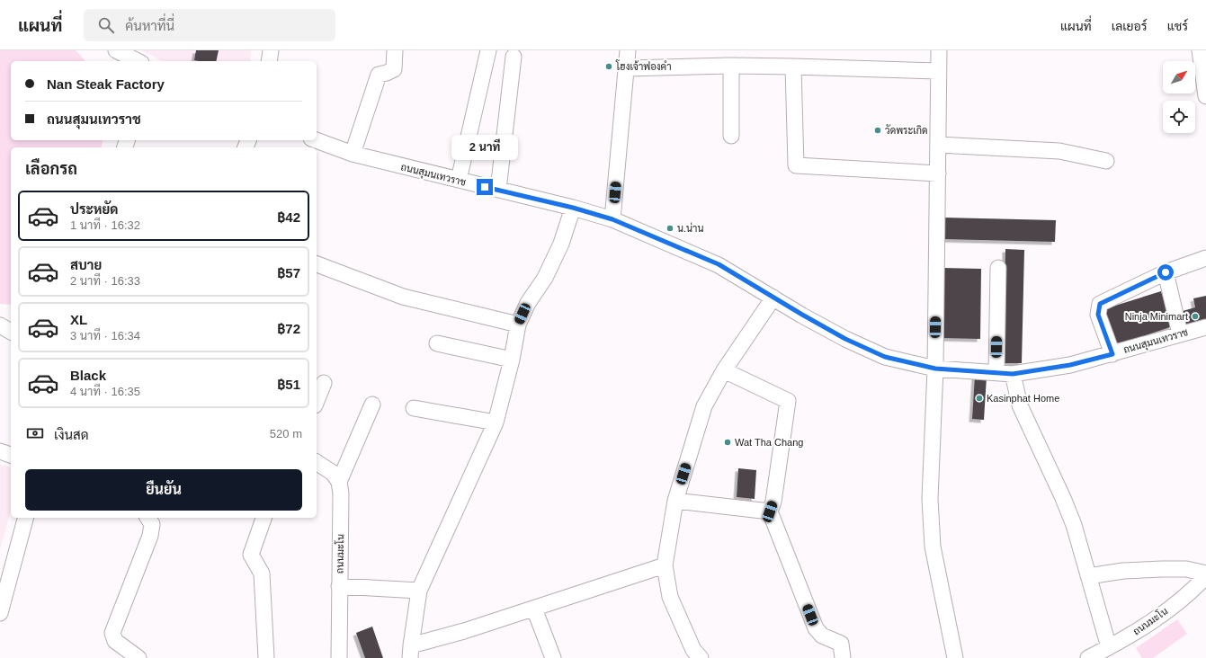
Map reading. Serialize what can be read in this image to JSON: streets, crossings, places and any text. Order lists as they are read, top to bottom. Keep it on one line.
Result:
{"streets":{"street":["ถนนสุมนเทวราช","ถนนมะโน"]},"places":["โฮงเจ้าฟองคำ","วัดพระเกิด","น.น่าน","Ninja Minimart","Kasinphat Home","Wat Tha Chang"],"north":"top right","page":{"header":"แผนที่","search":"ค้นหาที่นี่","nav":["แผนที่","เลเยอร์","แชร์"],"banner":["Nan Steak Factory","ถนนสุมนเทวราช"],"bubble":"2 นาที","heading":"เลือกรถ","list":[{"name":"ประหยัด","note":"1 นาที · 16:32","value":"฿42"},{"name":"สบาย","note":"2 นาที · 16:33","value":"฿57"},{"name":"XL","note":"3 นาที · 16:34","value":"฿72"},{"name":"Black","note":"4 นาที · 16:35","value":"฿51"}],"pay":["เงินสด","520 m"],"buttons":"ยืนยัน"}}
